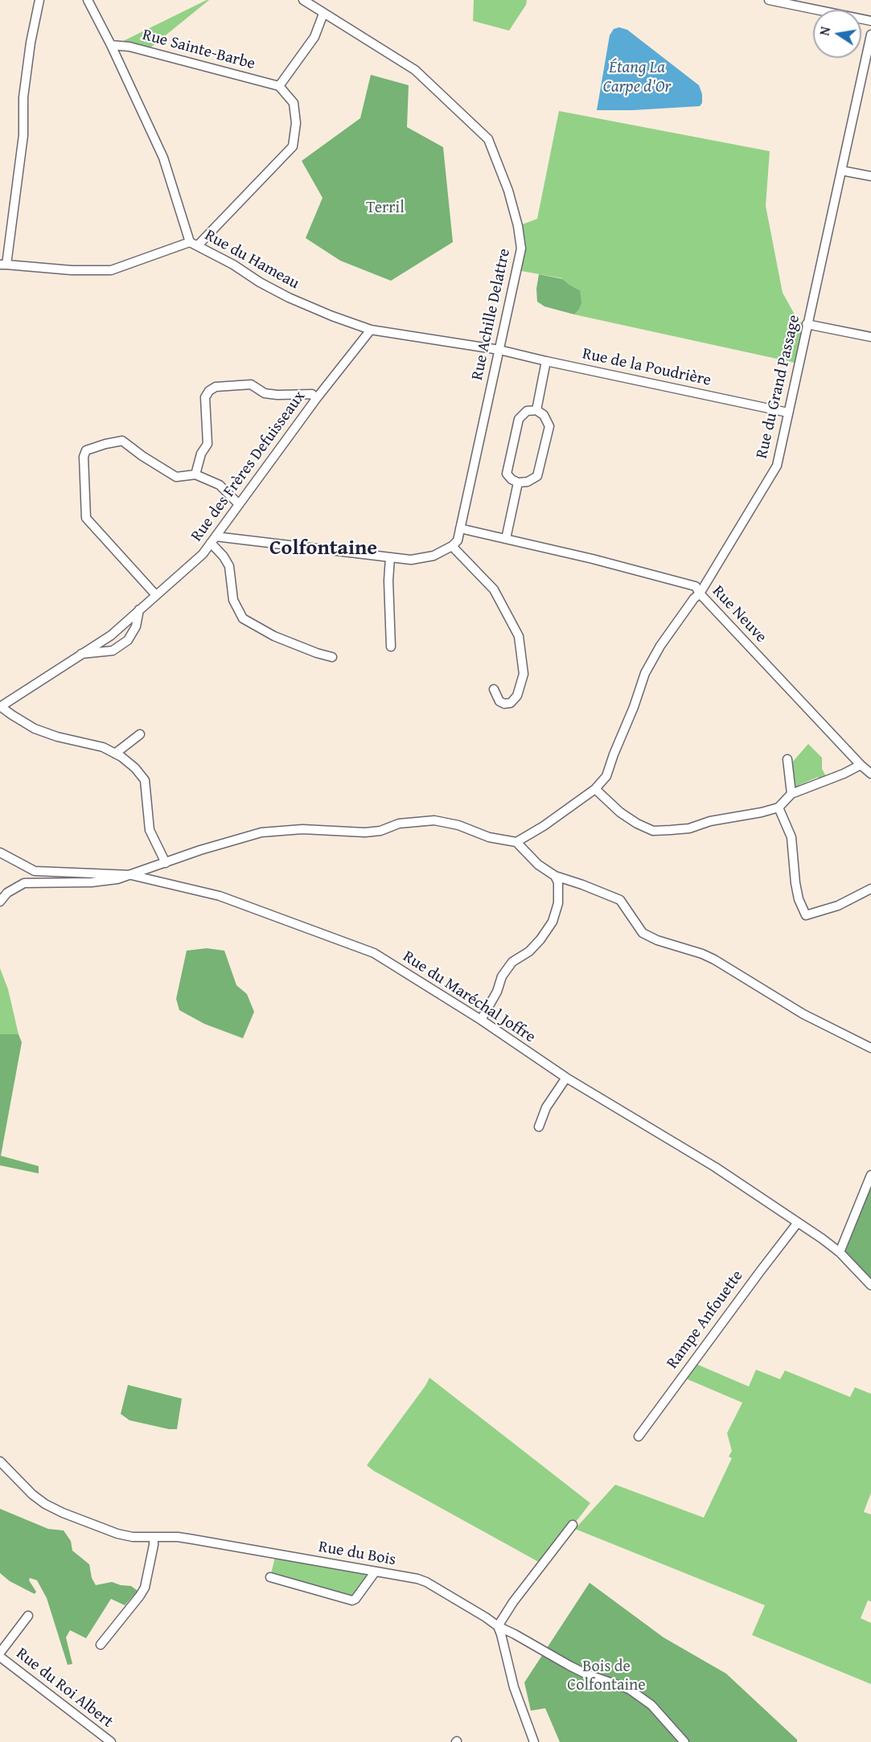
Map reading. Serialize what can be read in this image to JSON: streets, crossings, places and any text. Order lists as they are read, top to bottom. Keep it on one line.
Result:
{"streets":{"street":["Rue Sainte-Barbe","Rue du Hameau","Rue Achille Delattre","Rue de la Poudrière","Rue du Grand Passage","Rue des Frères Defuisseaux","Rue Neuve","Rue du Maréchal Joffre","Rampe Anfouette","Rue du Bois","Rue du Roi Albert"]},"crossings":[["Rue Sainte-Barbe","Rue du Hameau"],["Rue du Hameau","Rue Achille Delattre"],["Rue du Hameau","Rue de la Poudrière"],["Rue du Hameau","Rue des Frères Defuisseaux"],["Rue Achille Delattre","Rue de la Poudrière"],["Rue Achille Delattre","Rue Neuve"],["Rue de la Poudrière","Rue du Grand Passage"],["Rue du Grand Passage","Rue Neuve"],["Rue du Maréchal Joffre","Rampe Anfouette"]],"districts":["Colfontaine"],"water":["Étang La Carpe d'Or"],"parks":["Terril","Bois de Colfontaine"],"north":"left"}
